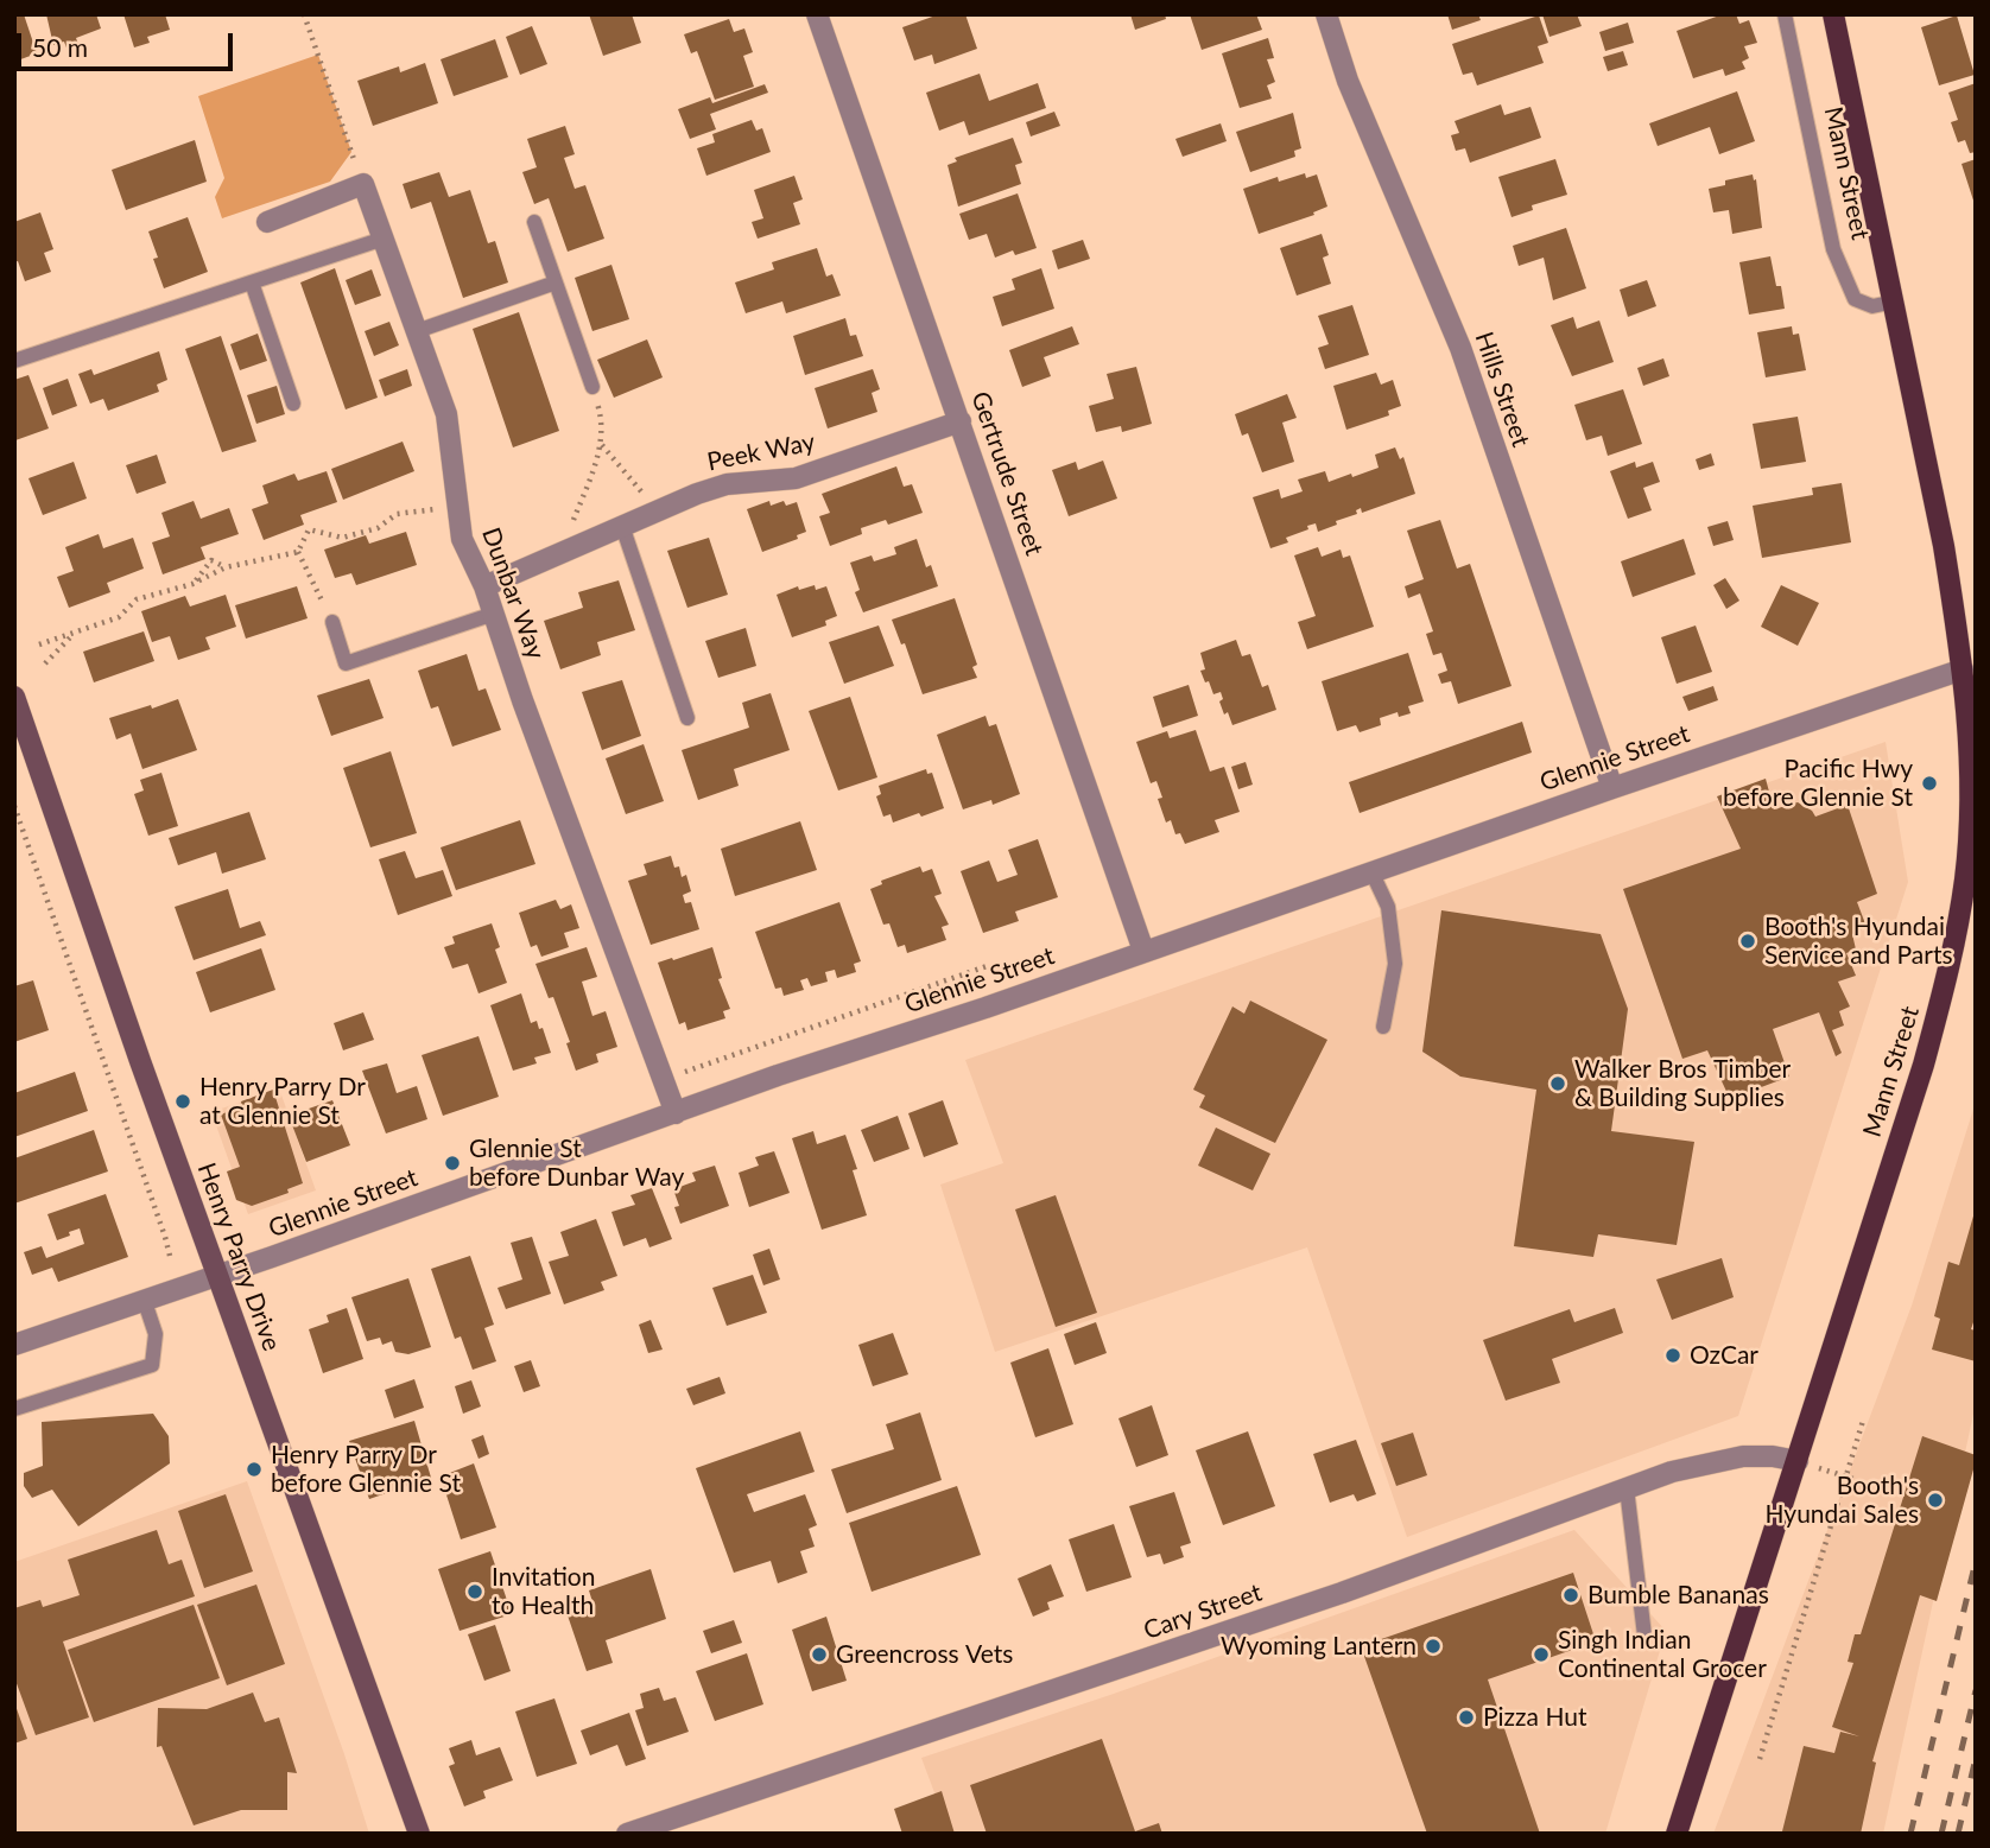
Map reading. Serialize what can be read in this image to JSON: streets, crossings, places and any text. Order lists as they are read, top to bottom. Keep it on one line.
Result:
{"streets":{"main road":["Mann Street","Henry Parry Drive"],"street":["Hills Street","Peek Way","Gertrude Street","Dunbar Way","Glennie Street","Cary Street"]},"crossings":[["Mann Street","Glennie Street"],["Mann Street","Cary Street"],["Hills Street","Glennie Street"],["Peek Way","Gertrude Street"],["Peek Way","Dunbar Way"],["Gertrude Street","Glennie Street"],["Dunbar Way","Glennie Street"],["Glennie Street","Henry Parry Drive"]],"places":["Pacific Hwy before Glennie St","Booth's Hyundai Service and Parts","Walker Bros Timber & Building Supplies","Henry Parry Dr at Glennie St","Glennie St before Dunbar Way","OzCar","Henry Parry Dr before Glennie St","Booth's Hyundai Sales","Invitation to Health","Bumble Bananas","Wyoming Lantern","Greencross Vets","Singh Indian Continental Grocer","Pizza Hut"],"scale_bar":"50 m"}
